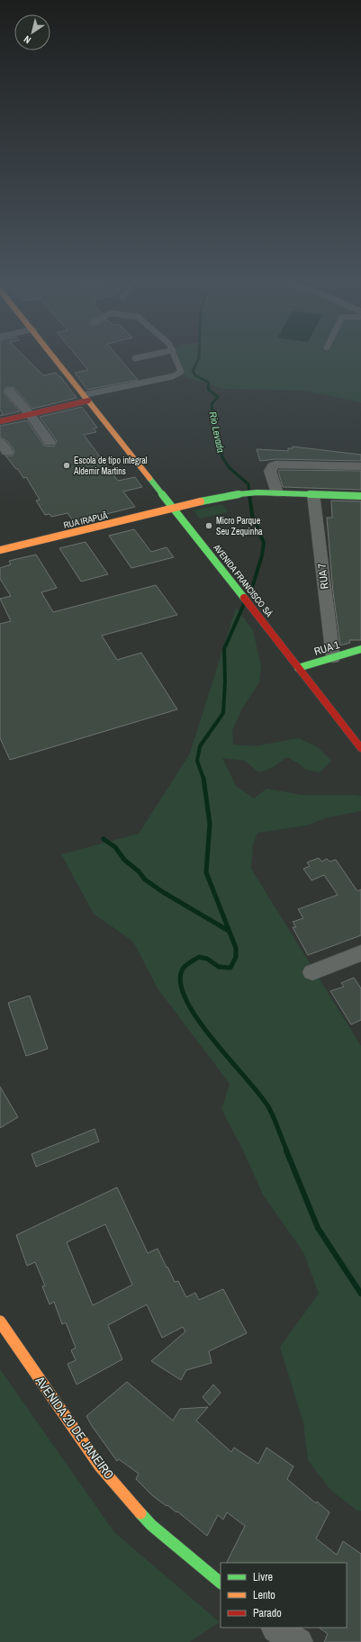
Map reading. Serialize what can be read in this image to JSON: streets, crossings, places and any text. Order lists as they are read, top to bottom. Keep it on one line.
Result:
{"streets":{"main road":["RUA IRAPUÃ","AVENIDA FRANCISCO SÁ","RUA 1","AVENIDA 20 DE JANEIRO"],"street":["RUA 7"]},"crossings":[["RUA IRAPUÃ","RUA 7"],["RUA IRAPUÃ","AVENIDA FRANCISCO SÁ"],["RUA 7","RUA 1"],["AVENIDA FRANCISCO SÁ","RUA 1"]],"water":["Rio Levada"],"places":["Escola de tipo integral Aldemir Martins","Micro Parque Seu Zequinha"],"legend":["Livre","Lento","Parado"],"north":"bottom left"}
